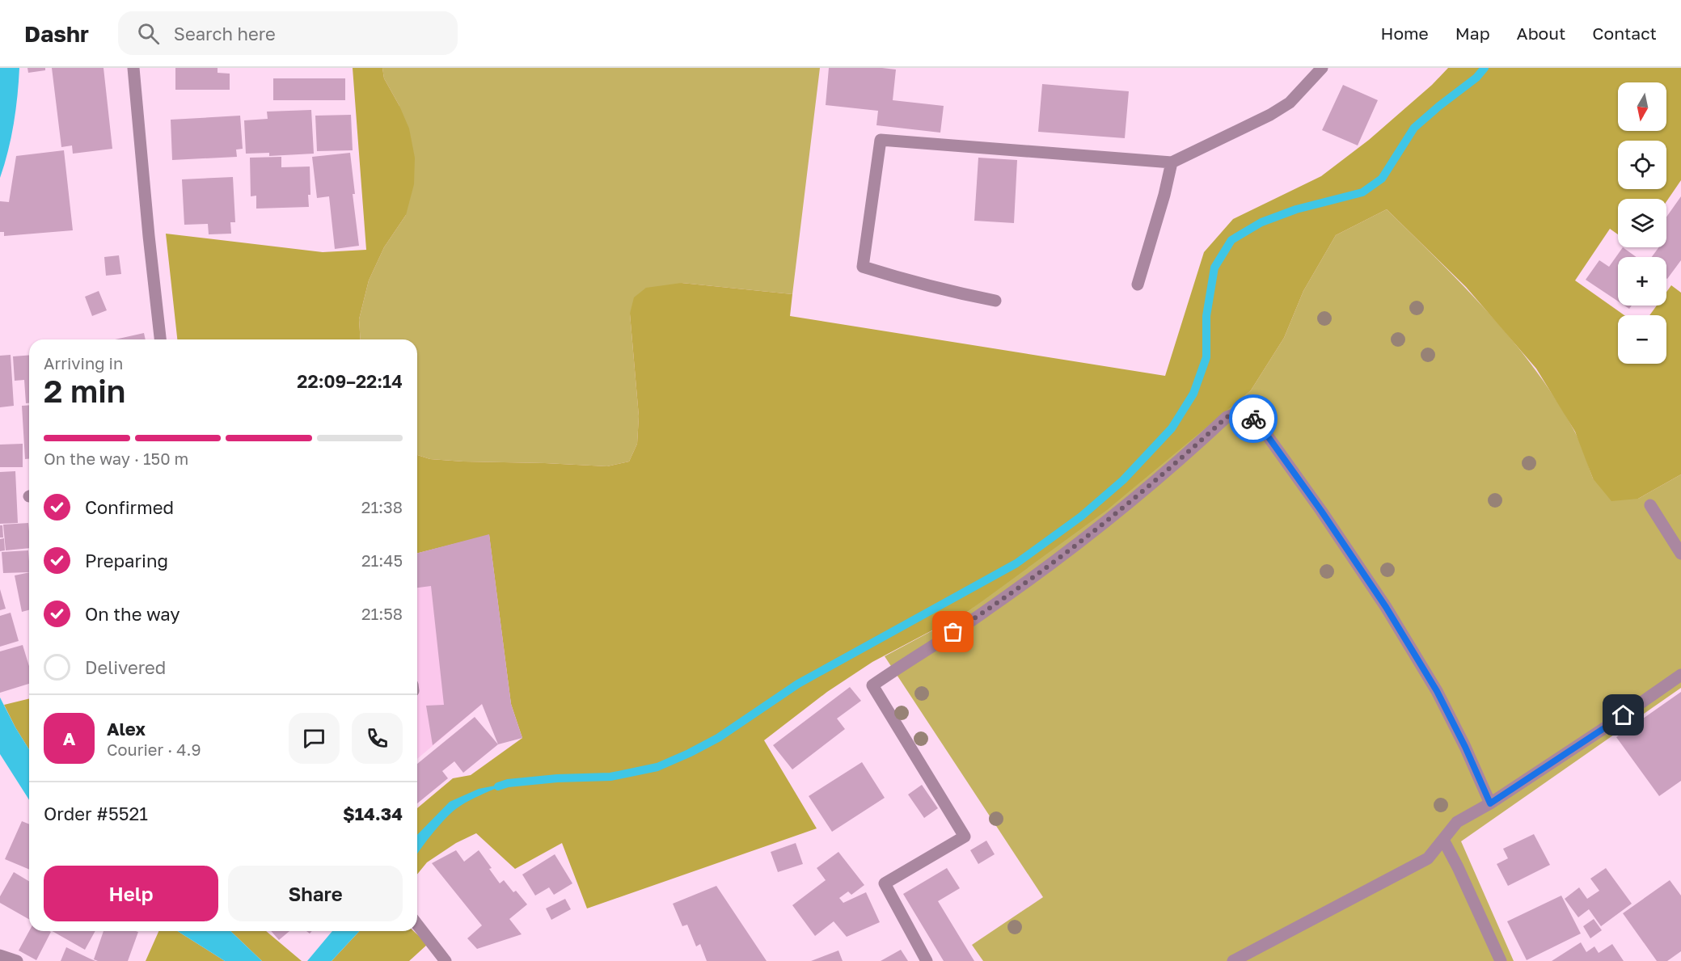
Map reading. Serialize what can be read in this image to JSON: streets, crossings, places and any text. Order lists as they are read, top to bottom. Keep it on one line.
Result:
{"north":"bottom","page":{"header":"Dashr","search":"Search here","nav":["Home","Map","About","Contact"],"map_buttons":["+","−"],"heading":["2 min","Arriving in","22:09–22:14"],"panel":["Alex","Courier · 4.9","Order #5521","$14.34"],"bar":"On the way · 150 m","list":[["Confirmed","21:38"],["Preparing","21:45"],["On the way","21:58"],"Delivered"],"round":"A","buttons":["Help","Share"]}}
